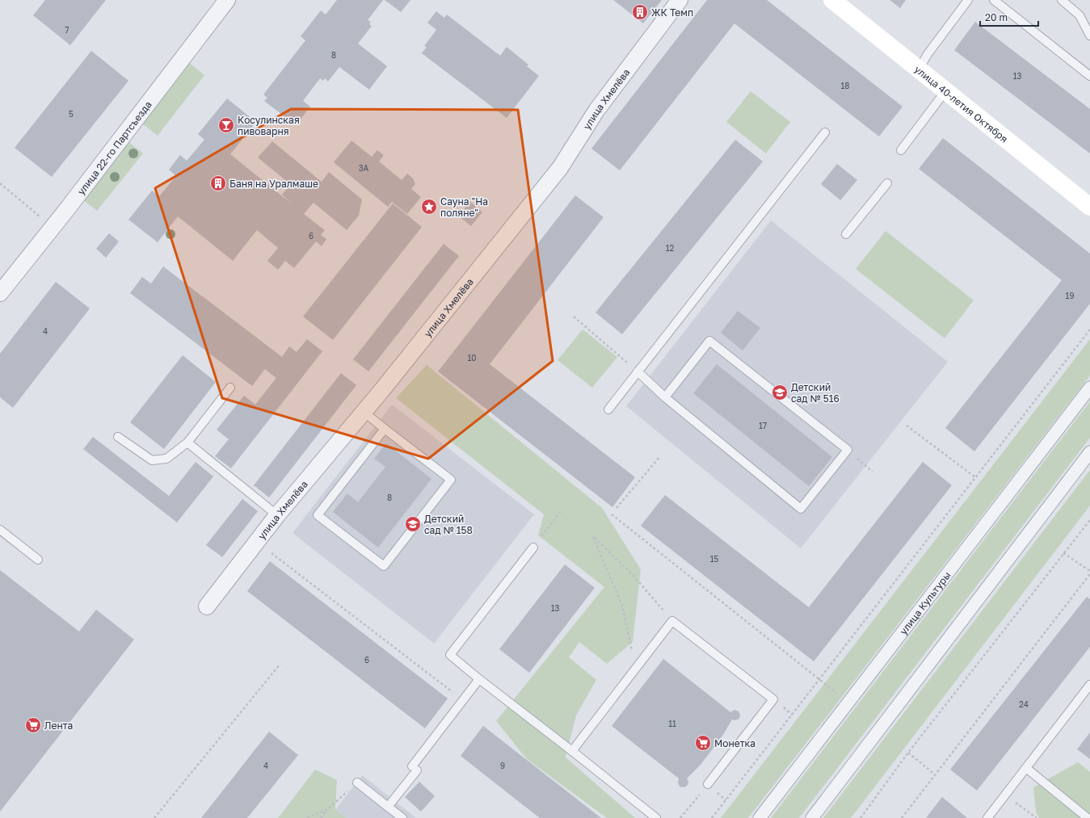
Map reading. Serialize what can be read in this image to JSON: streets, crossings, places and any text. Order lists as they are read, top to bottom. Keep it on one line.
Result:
{"streets":{"main road":["улица 40-летия Октября"],"street":["улица Хмелёва","улица 22-го Партсъезда","улица Культуры"]},"places":{"building":["ЖК Темп","Баня на Уралмаше"],"bar":["Косулинская пивоварня"],"place":["Сауна \"На поляне\""],"school or university":["Детский сад № 516","Детский сад № 158"],"supermarket":["Лента","Монетка"]},"house_numbers":["7","8","13","18","5","3А","6","12","19","4","10","17","8","15","13","6","24","11","4","9"],"scale_bar":"20 m"}
